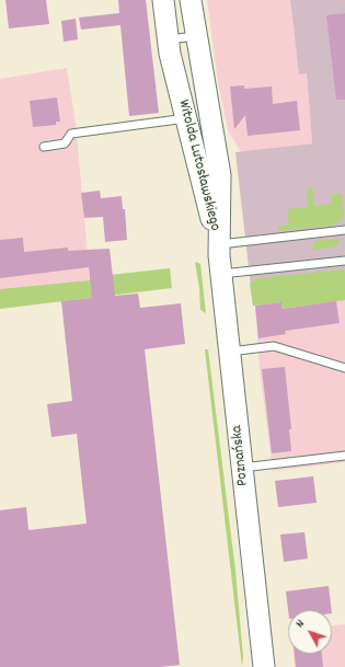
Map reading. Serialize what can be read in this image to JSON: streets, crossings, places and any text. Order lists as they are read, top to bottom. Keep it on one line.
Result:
{"streets":{"main road":["Witolda Lutosławskiego","Poznańska"]},"crossings":[["Witolda Lutosławskiego","Poznańska"]],"north":"top left"}
